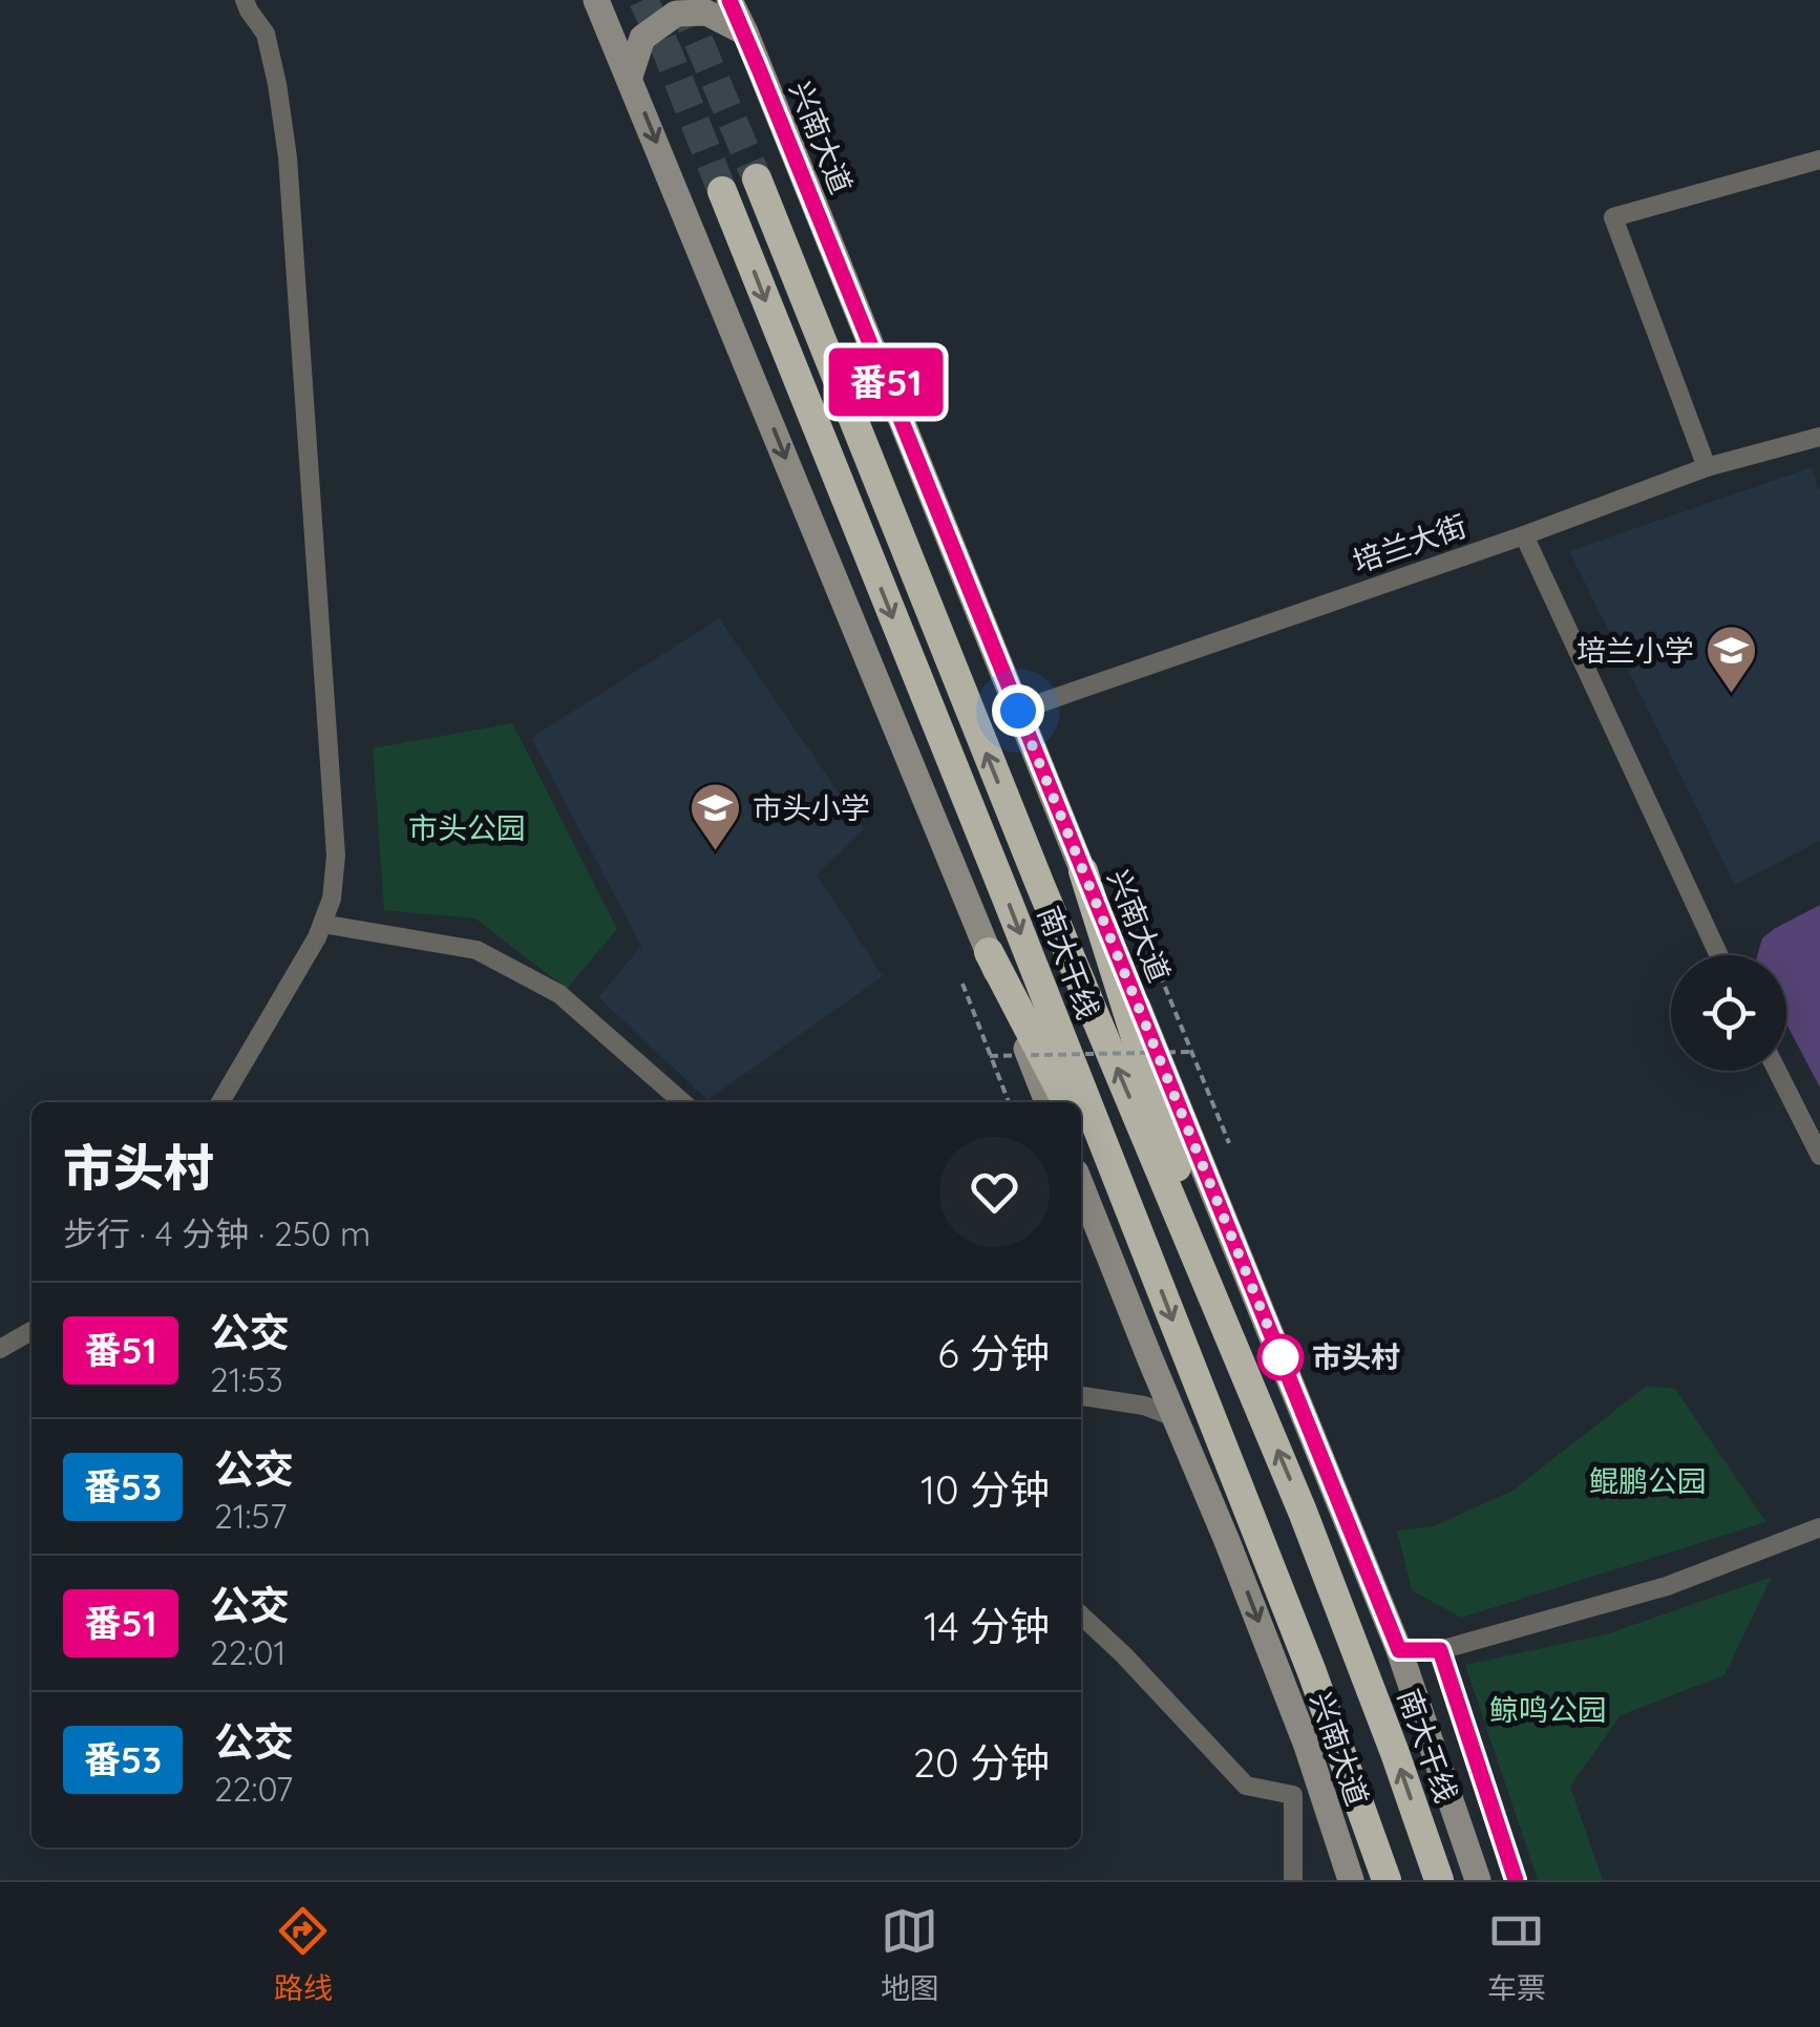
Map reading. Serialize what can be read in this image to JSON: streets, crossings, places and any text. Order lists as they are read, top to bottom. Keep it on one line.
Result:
{"streets":{"highway":["南大干线"],"main road":["兴南大道"],"street":["培兰大街"]},"crossings":[["兴南大道","培兰大街"]],"parks":["市头公园","鲲鹏公园","鲸鸣公园"],"places":{"school or university":["培兰小学","市头小学"],"other":["市头村"]},"lines":["bus line 番51"],"page":{"on_map":"番51","heading":["市头村","步行 · 4 分钟 · 250 m"],"list":[{"mark":"番51","name":"公交","note":"21:53","value":"6 分钟"},{"mark":"番53","name":"公交","note":"21:57","value":"10 分钟"},{"mark":"番51","name":"公交","note":"22:01","value":"14 分钟"},{"mark":"番53","name":"公交","note":"22:07","value":"20 分钟"}],"tabs":["路线","地图","车票"]}}
